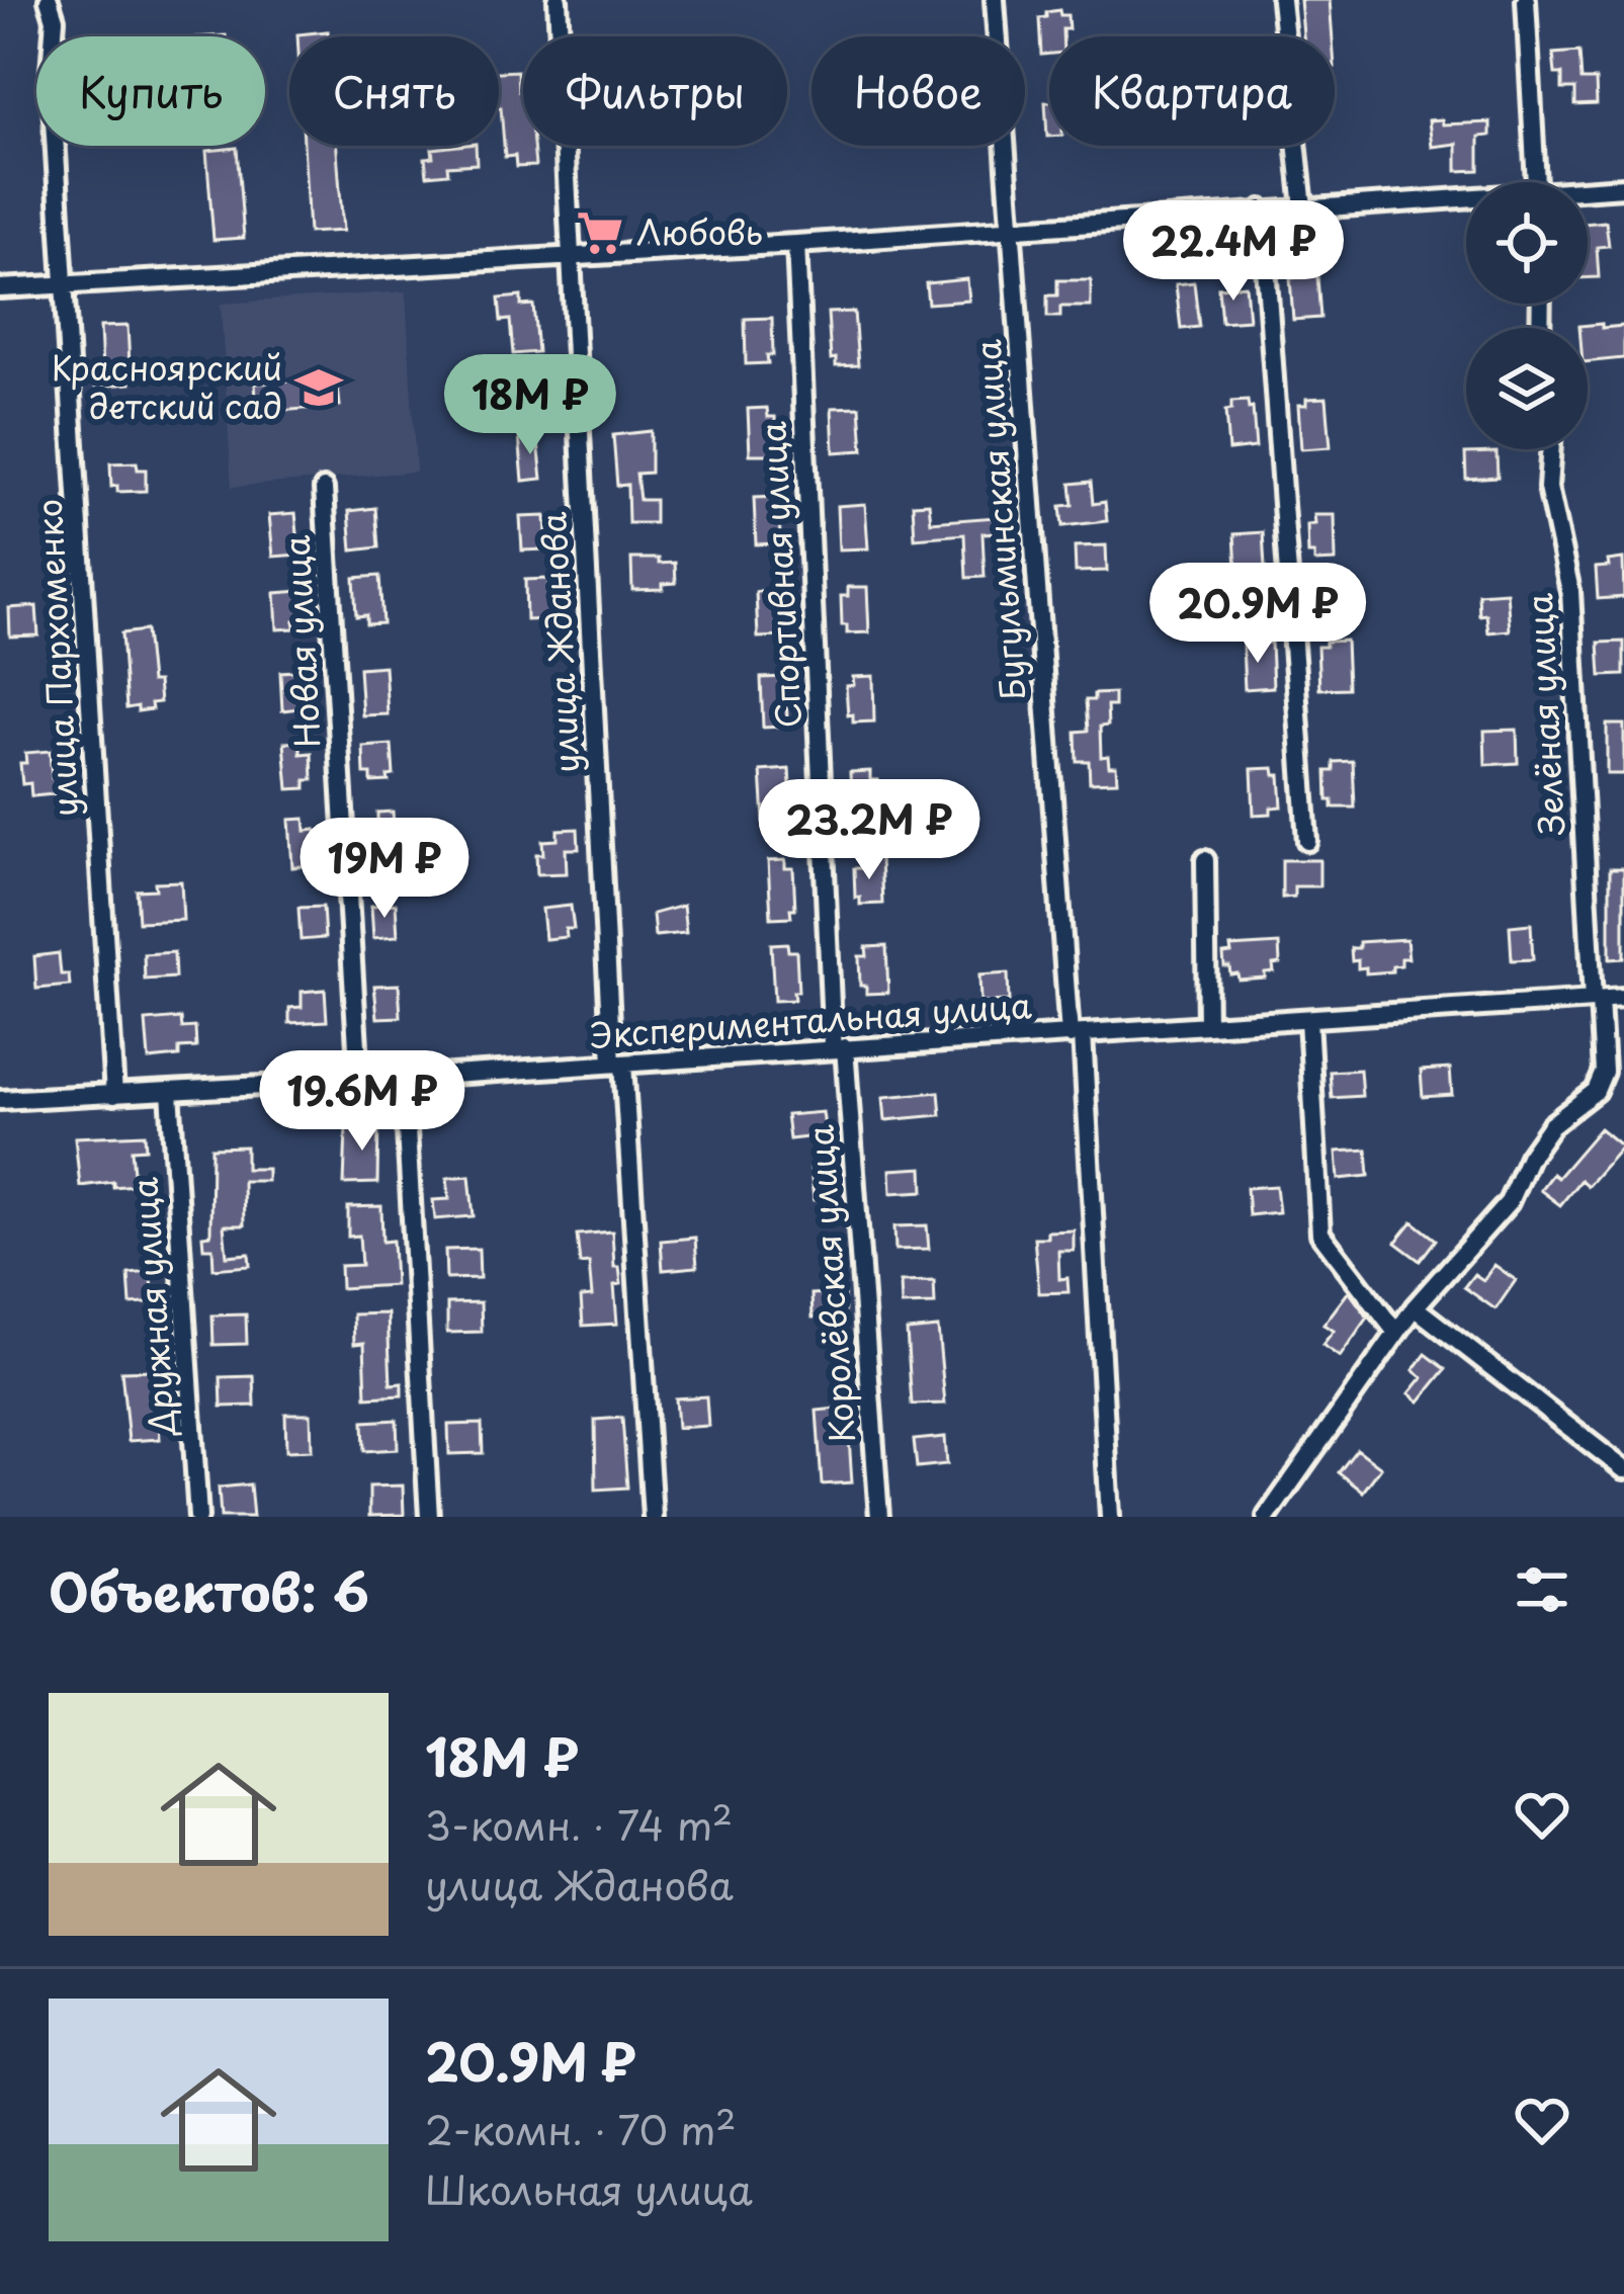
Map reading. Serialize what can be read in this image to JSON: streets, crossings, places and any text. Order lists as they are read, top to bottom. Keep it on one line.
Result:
{"streets":{"street":["Бугульминская улица","Спортивная улица","Новая улица","улица Жданова","улица Пархоменко","Зелёная улица","Экспериментальная улица","Королёвская улица","Дружная улица"]},"crossings":[["Бугульминская улица","Экспериментальная улица"],["Спортивная улица","Экспериментальная улица"],["Спортивная улица","Королёвская улица"],["Новая улица","Экспериментальная улица"],["улица Жданова","Экспериментальная улица"],["улица Пархоменко","Экспериментальная улица"],["Зелёная улица","Экспериментальная улица"],["Экспериментальная улица","Королёвская улица"],["Экспериментальная улица","Дружная улица"]],"places":{"supermarket":["Любовь"],"school or university":["Красноярский детский сад"]},"page":{"chip":["Купить","Снять","Фильтры","Новое","Квартира"],"price":["22.4M ₽","18M ₽","20.9M ₽","23.2M ₽","19M ₽","19.6M ₽"],"heading":"Объектов: 6","list":[{"name":"18M ₽","note":"3-комн. · 74 m² · улица Жданова"},{"name":"20.9M ₽","note":"2-комн. · 70 m² · Школьная улица"}]}}
